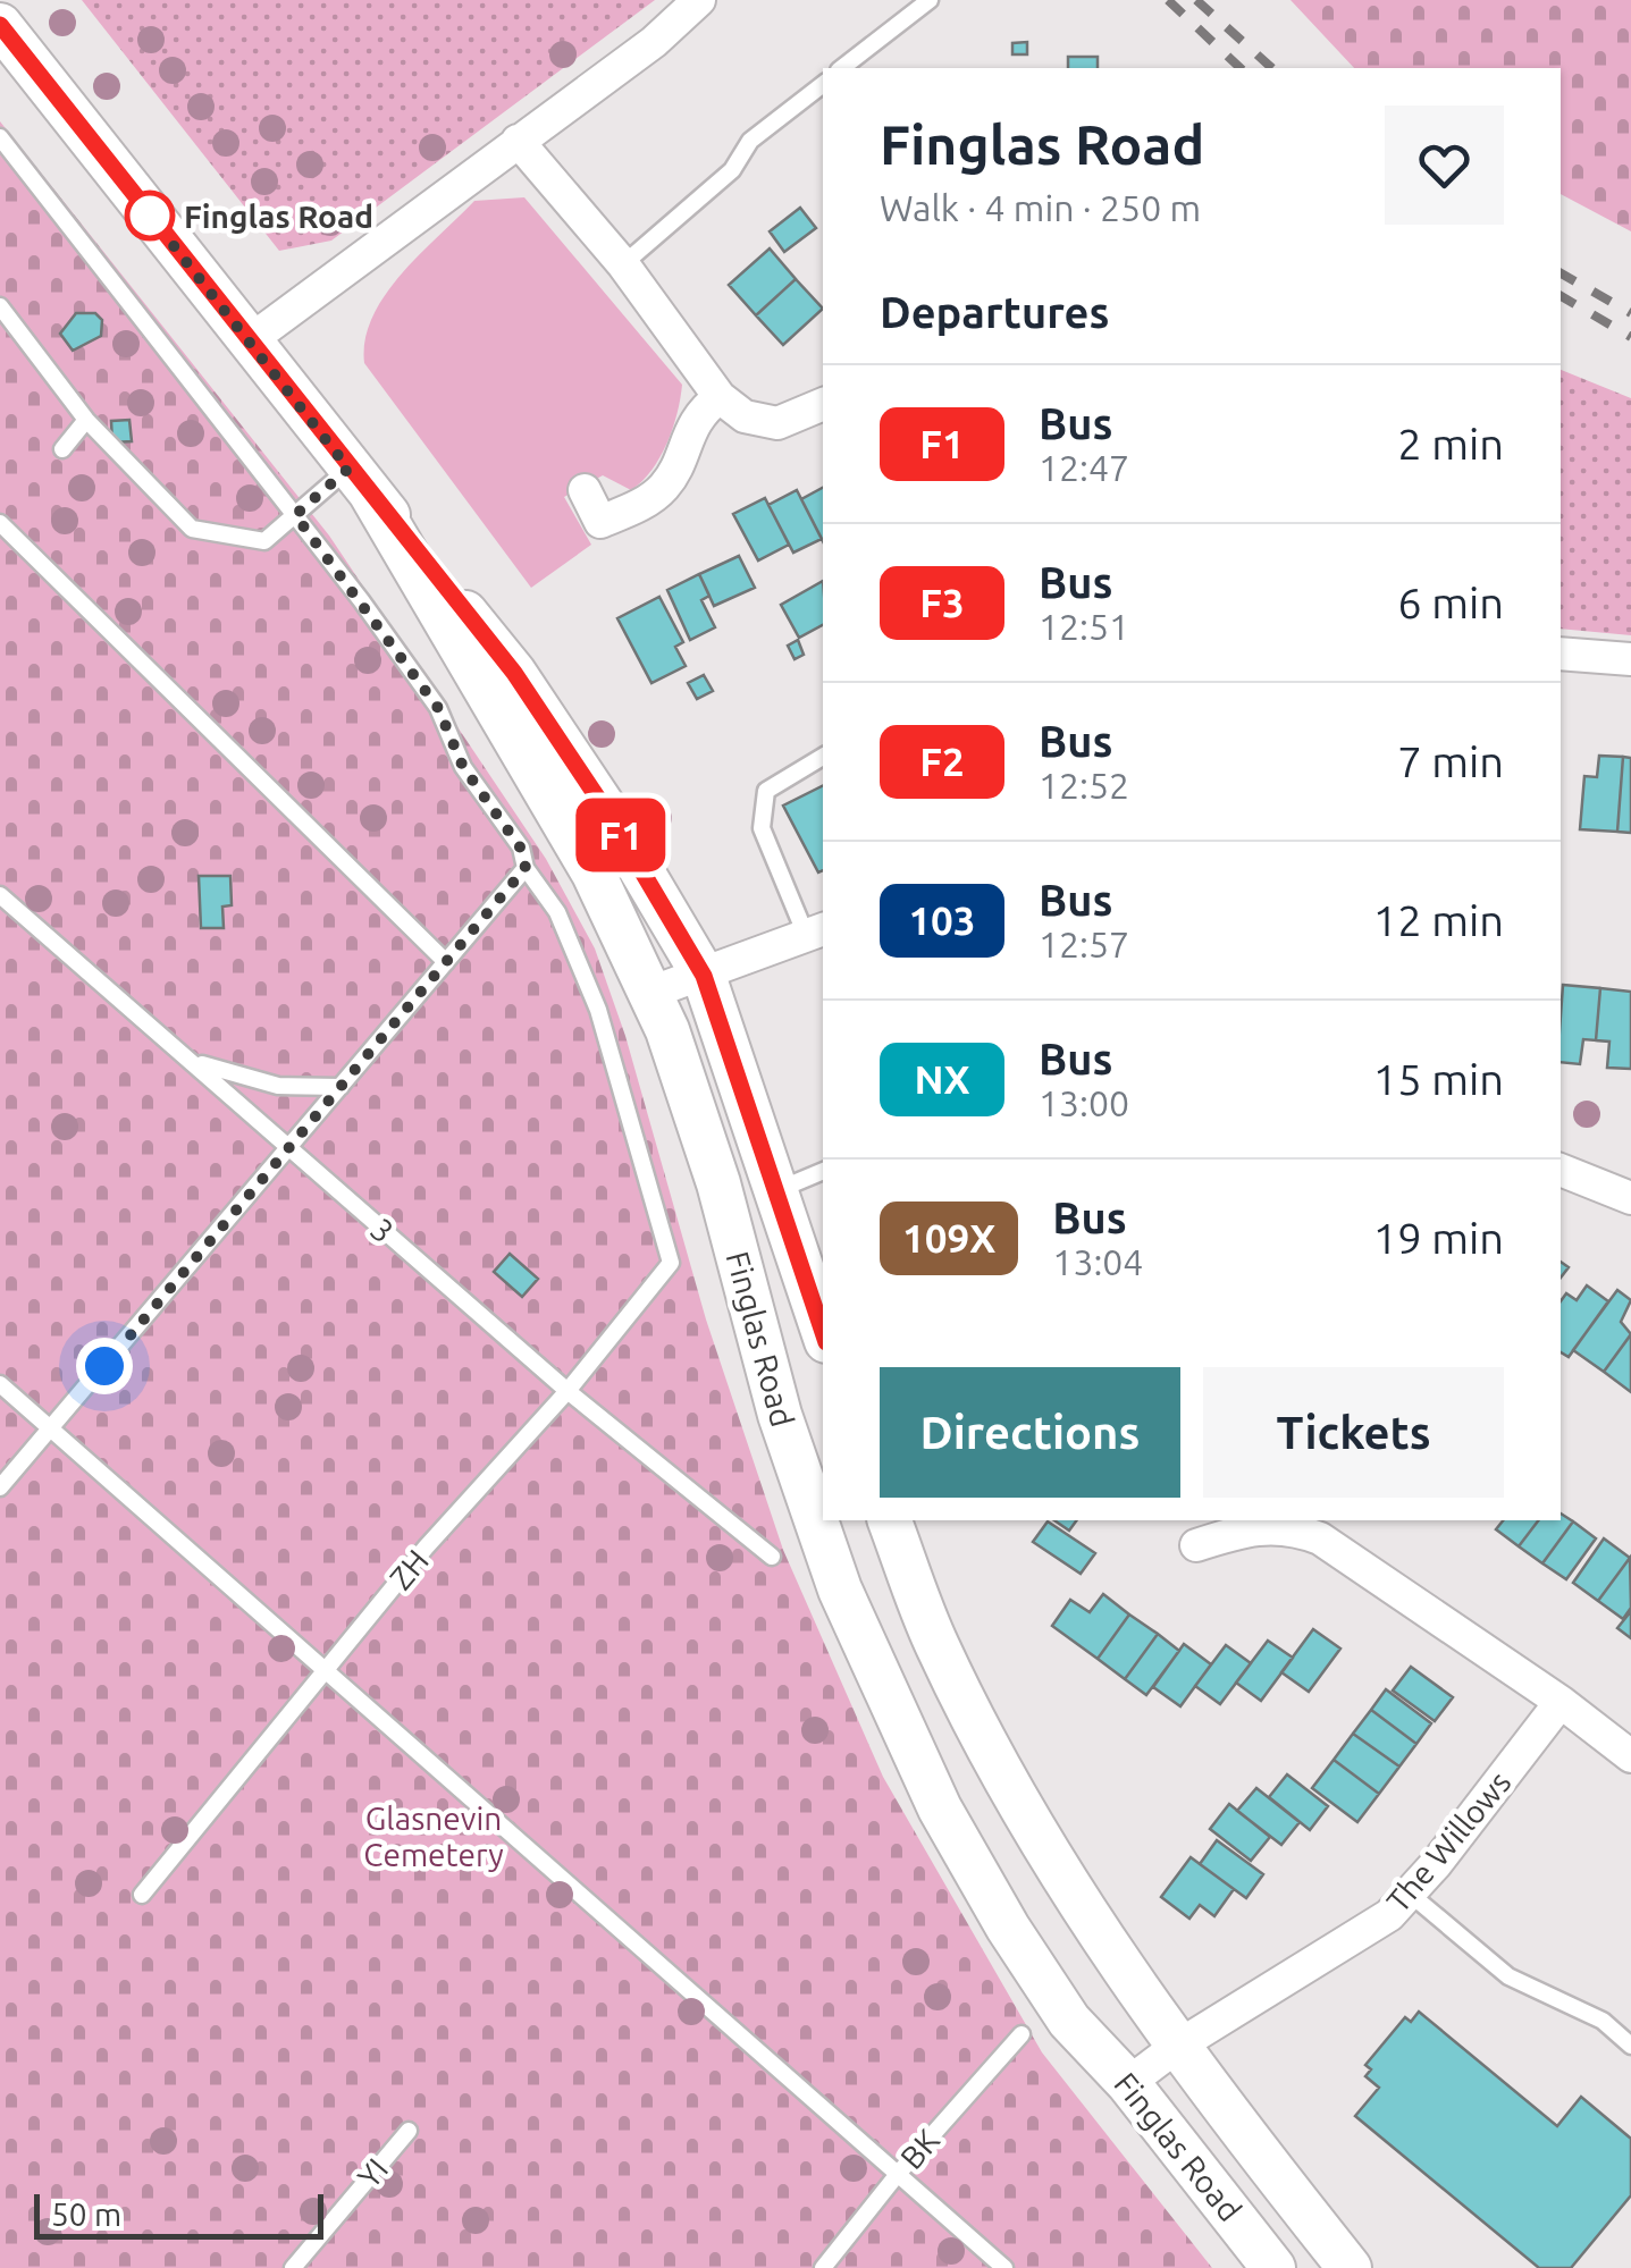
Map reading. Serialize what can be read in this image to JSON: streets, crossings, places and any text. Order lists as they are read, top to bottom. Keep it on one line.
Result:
{"streets":{"main road":["Finglas Road"],"street":["The Willows"],"lane":["3","ZH","BK","YI"]},"crossings":[["3","ZH"],["Finglas Road","The Willows"]],"parks":["Glasnevin Cemetery"],"places":["Finglas Road"],"lines":["bus line F1"],"scale_bar":"50 m","page":{"on_map":"F1","heading":[["Finglas Road","Walk · 4 min · 250 m"],"Departures"],"list":[{"mark":"F1","name":"Bus","note":"12:47","value":"2 min"},{"mark":"F3","name":"Bus","note":"12:51","value":"6 min"},{"mark":"F2","name":"Bus","note":"12:52","value":"7 min"},{"mark":"103","name":"Bus","note":"12:57","value":"12 min"},{"mark":"NX","name":"Bus","note":"13:00","value":"15 min"},{"mark":"109X","name":"Bus","note":"13:04","value":"19 min"}],"buttons":["Directions","Tickets"],"scale":"50 m"}}
